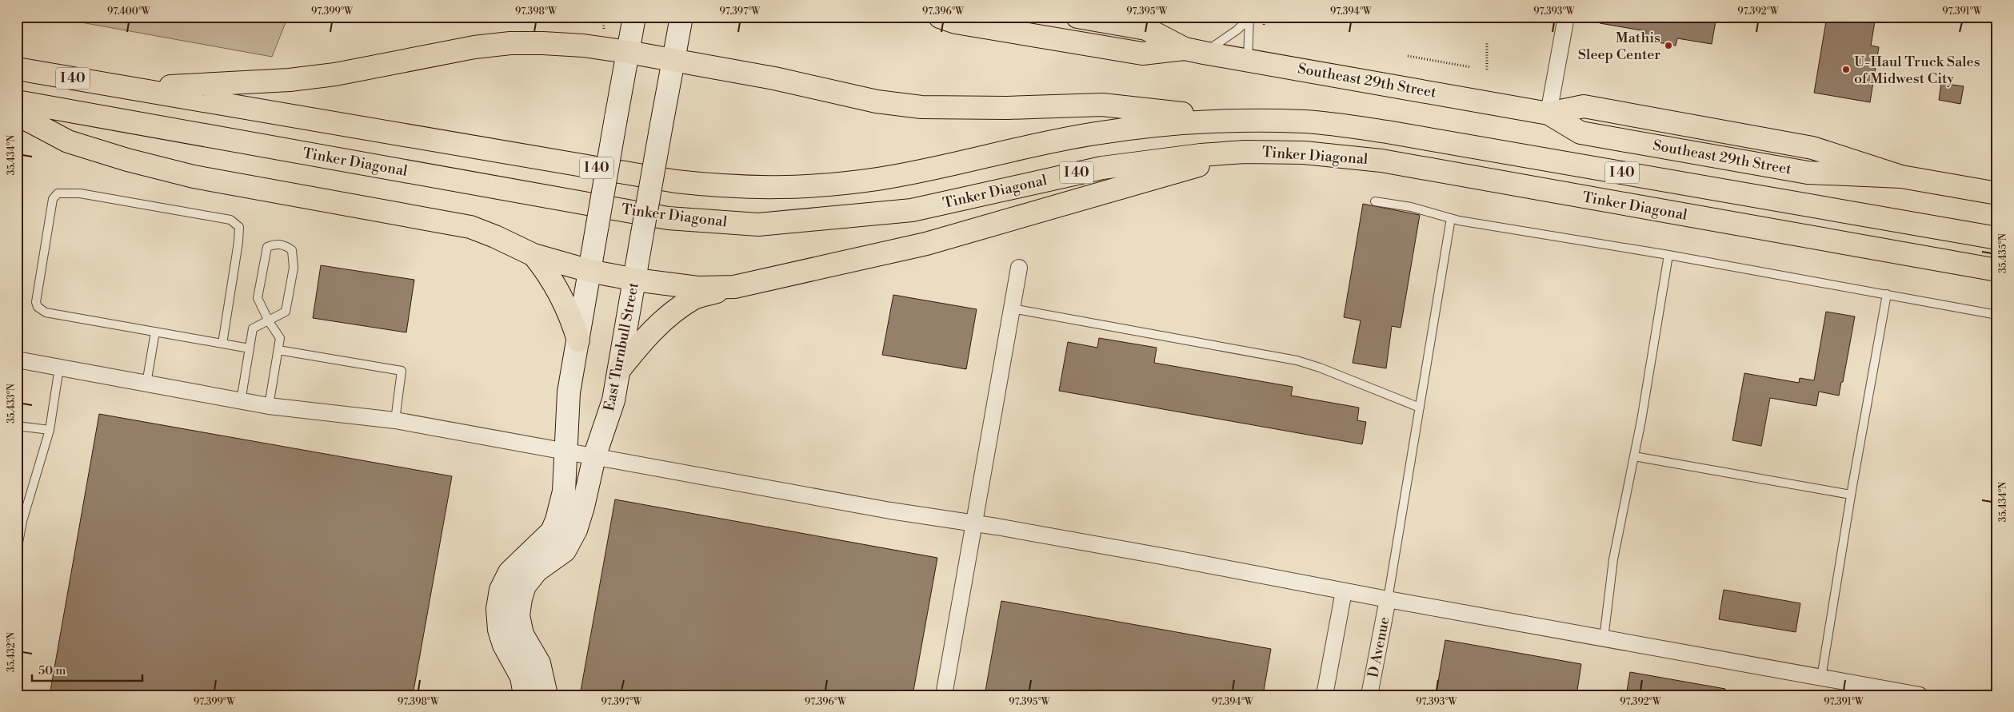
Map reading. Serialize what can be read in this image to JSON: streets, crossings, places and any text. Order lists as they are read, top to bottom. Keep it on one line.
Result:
{"streets":{"main road":["I 40","Southeast 29th Street","Tinker Diagonal"],"street":["East Turnbull Street","D Avenue"]},"places":["Mathis Sleep Center","U-Haul Truck Sales of Midwest City"],"scale_bar":"50 m","coordinates":["97.400°W","97.399°W","97.398°W","97.397°W","97.396°W","97.395°W","97.394°W","97.393°W","97.392°W","97.391°W","35.434°N","35.435°N","35.433°N","35.432°N"]}
